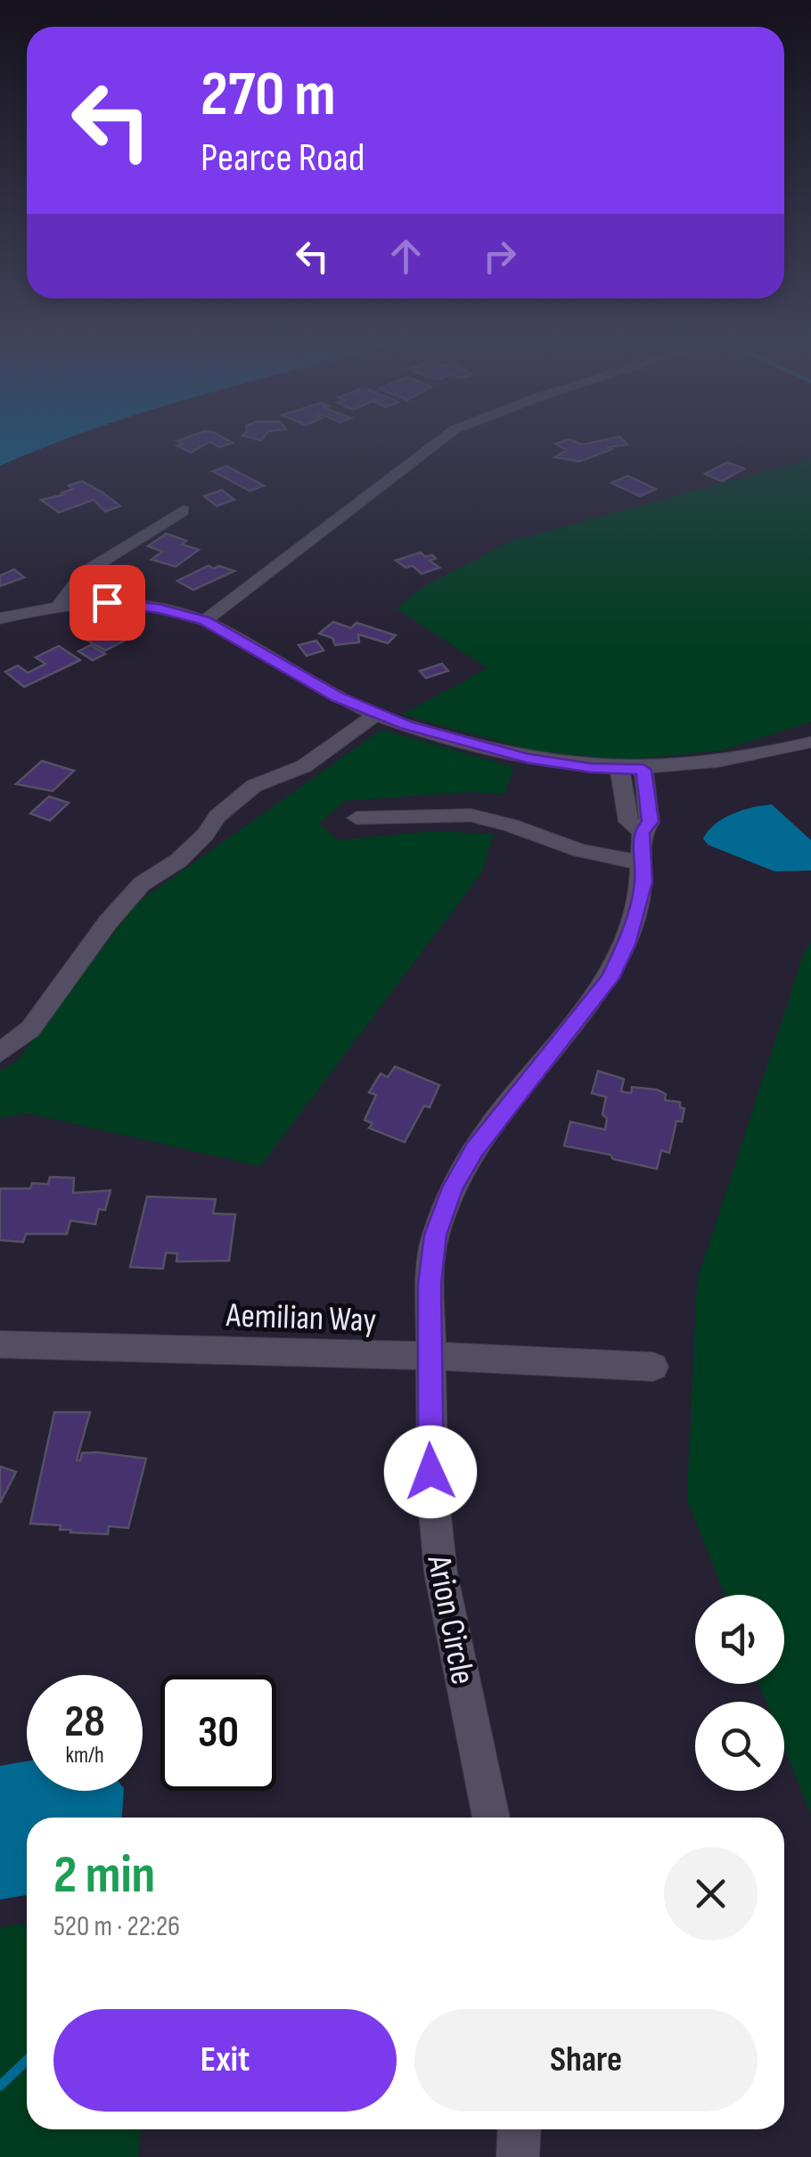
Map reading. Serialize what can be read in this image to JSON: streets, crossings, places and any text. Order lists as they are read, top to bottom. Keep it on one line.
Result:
{"streets":{"street":["Aemilian Way","Arion Circle"]},"crossings":[["Aemilian Way","Arion Circle"]],"page":{"turn":["270 m","Pearce Road"],"speed":"28 km/h","limit":"30","heading":["2 min","520 m · 22:26"],"buttons":["Exit","Share"]}}
